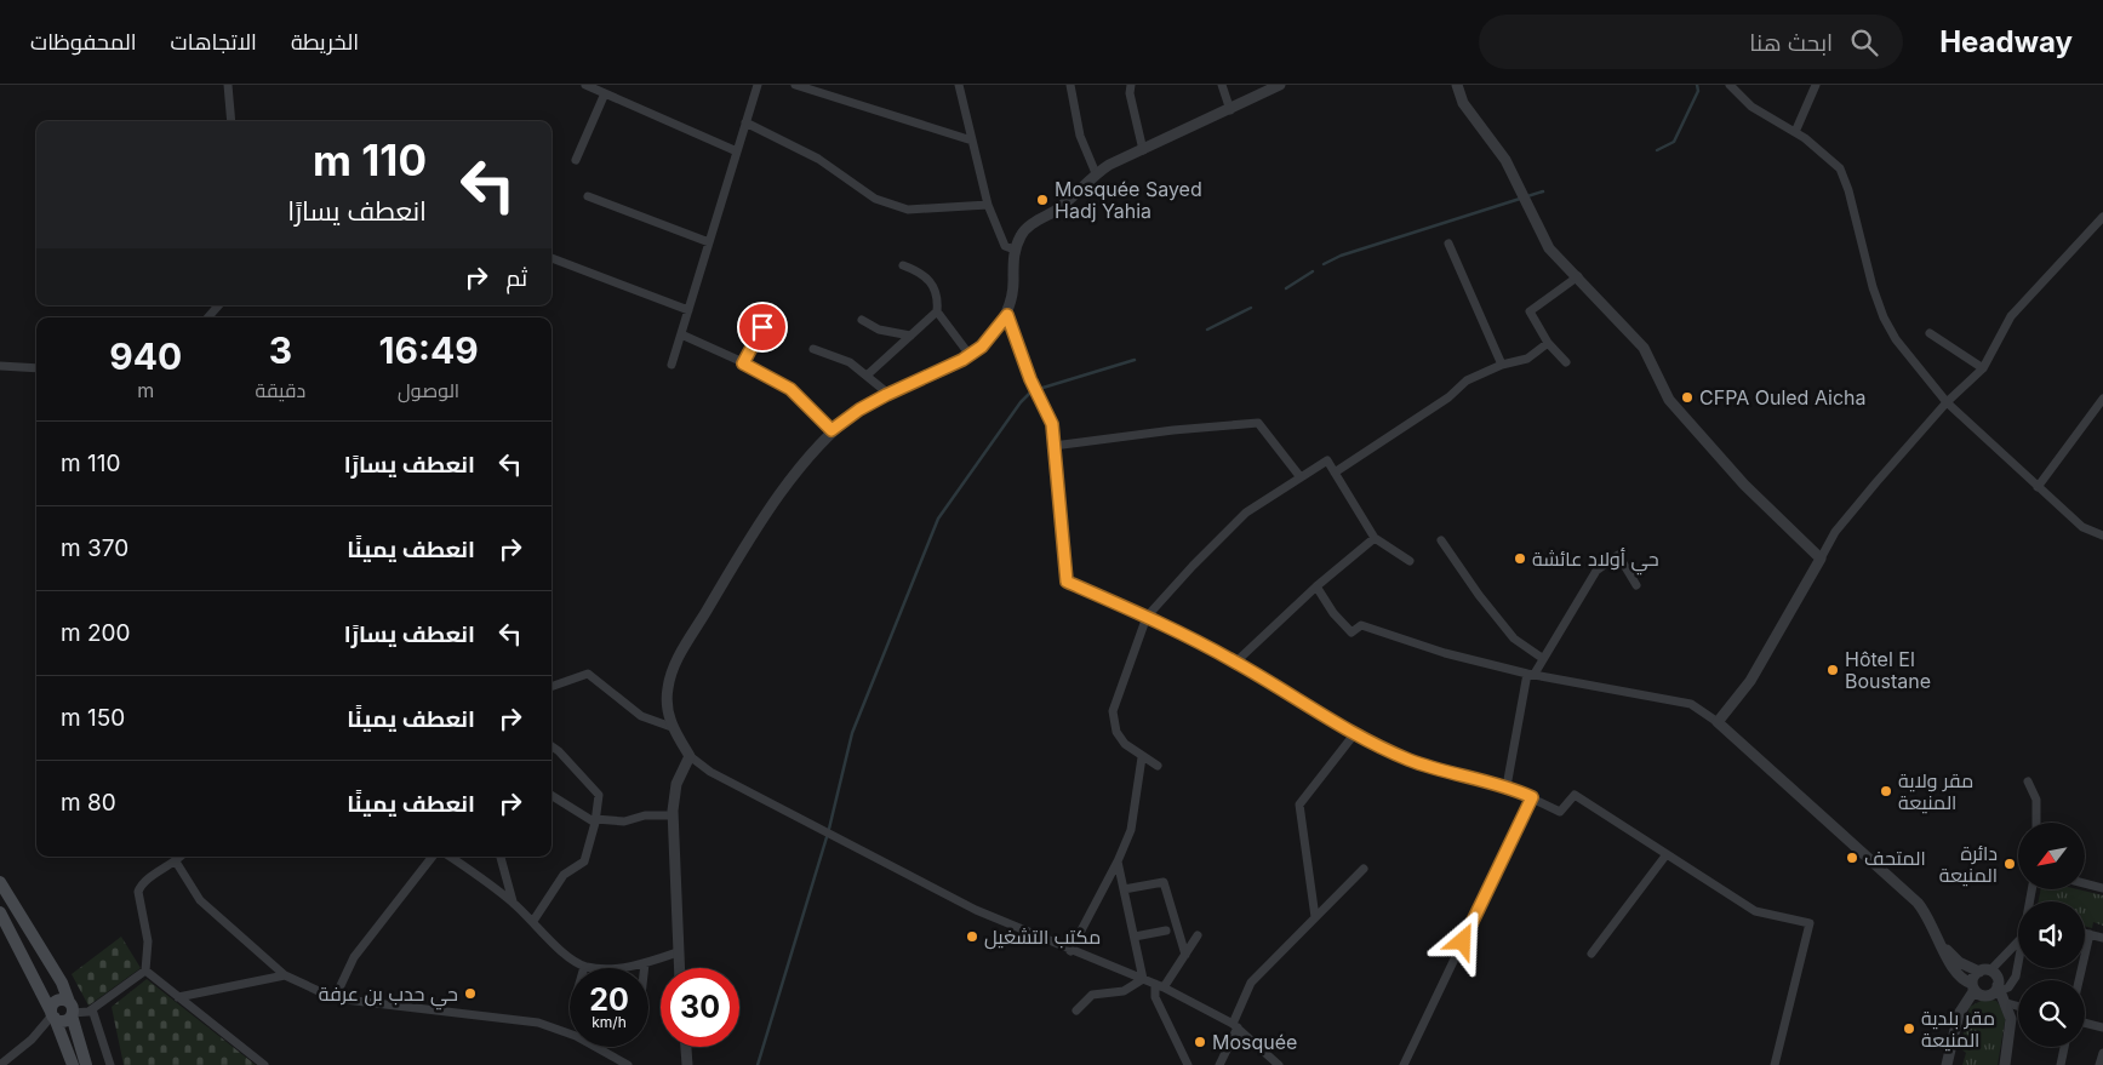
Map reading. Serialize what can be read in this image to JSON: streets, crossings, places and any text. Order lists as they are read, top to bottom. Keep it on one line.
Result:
{"places":["Mosquée Sayed Hadj Yahia","CFPA Ouled Aicha","حي أولاد عائشة","Hôtel El Boustane","مقر ولاية المنيعة","المتحف","دائرة المنيعة","مكتب التشغيل","حي حدب بن عرفة","مقر بلدية المنيعة","Mosquée"],"north":"bottom left","page":{"header":"Headway","search":"ابحث هنا","nav":["الخريطة","الاتجاهات","المحفوظات"],"turn":["110 m","انعطف يسارًا"],"then":"ثم","eta":["16:49","الوصول","3","دقيقة","940","m"],"list":[{"name":"انعطف يسارًا","value":"110 m"},{"name":"انعطف يمينًا","value":"370 m"},{"name":"انعطف يسارًا","value":"200 m"},{"name":"انعطف يمينًا","value":"150 m"},{"name":"انعطف يمينًا","value":"80 m"}],"speed":"20 km/h","limit":"30"}}
